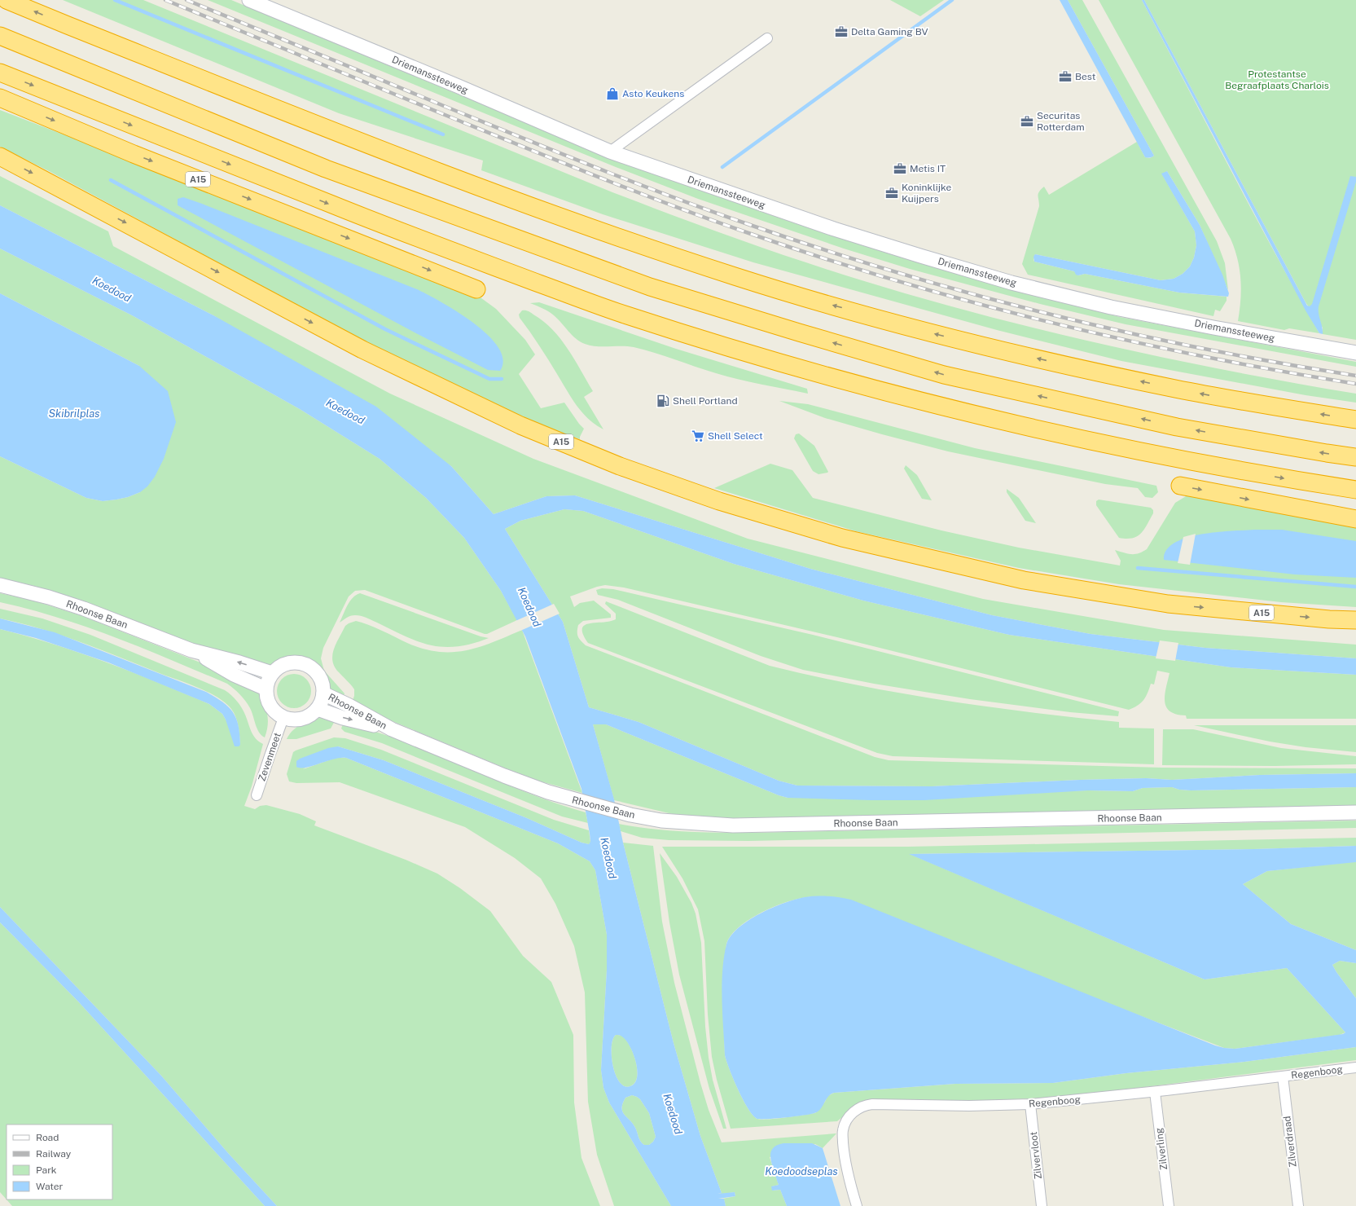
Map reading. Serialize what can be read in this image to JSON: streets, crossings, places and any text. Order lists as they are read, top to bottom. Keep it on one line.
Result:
{"streets":{"highway":["A15"],"main road":["Driemanssteeweg","Rhoonse Baan"],"street":["Zevenmeet","Regenboog","Zilverdraad","Zilverling","Zilvervloot"]},"crossings":[["Rhoonse Baan","Zevenmeet"],["Regenboog","Zilverdraad"],["Regenboog","Zilverling"],["Regenboog","Zilvervloot"]],"water":["Koedood","Skibrilplas","Koedoodseplas"],"parks":["Protestantse Begraafplaats Charlois"],"places":{"office":["Delta Gaming BV","Best","Securitas Rotterdam","Metis IT","Koninklijke Kuijpers"],"shop":["Asto Keukens"],"fuel station":["Shell Portland"],"supermarket":["Shell Select"]},"legend":["Road","Railway","Park","Water"]}
